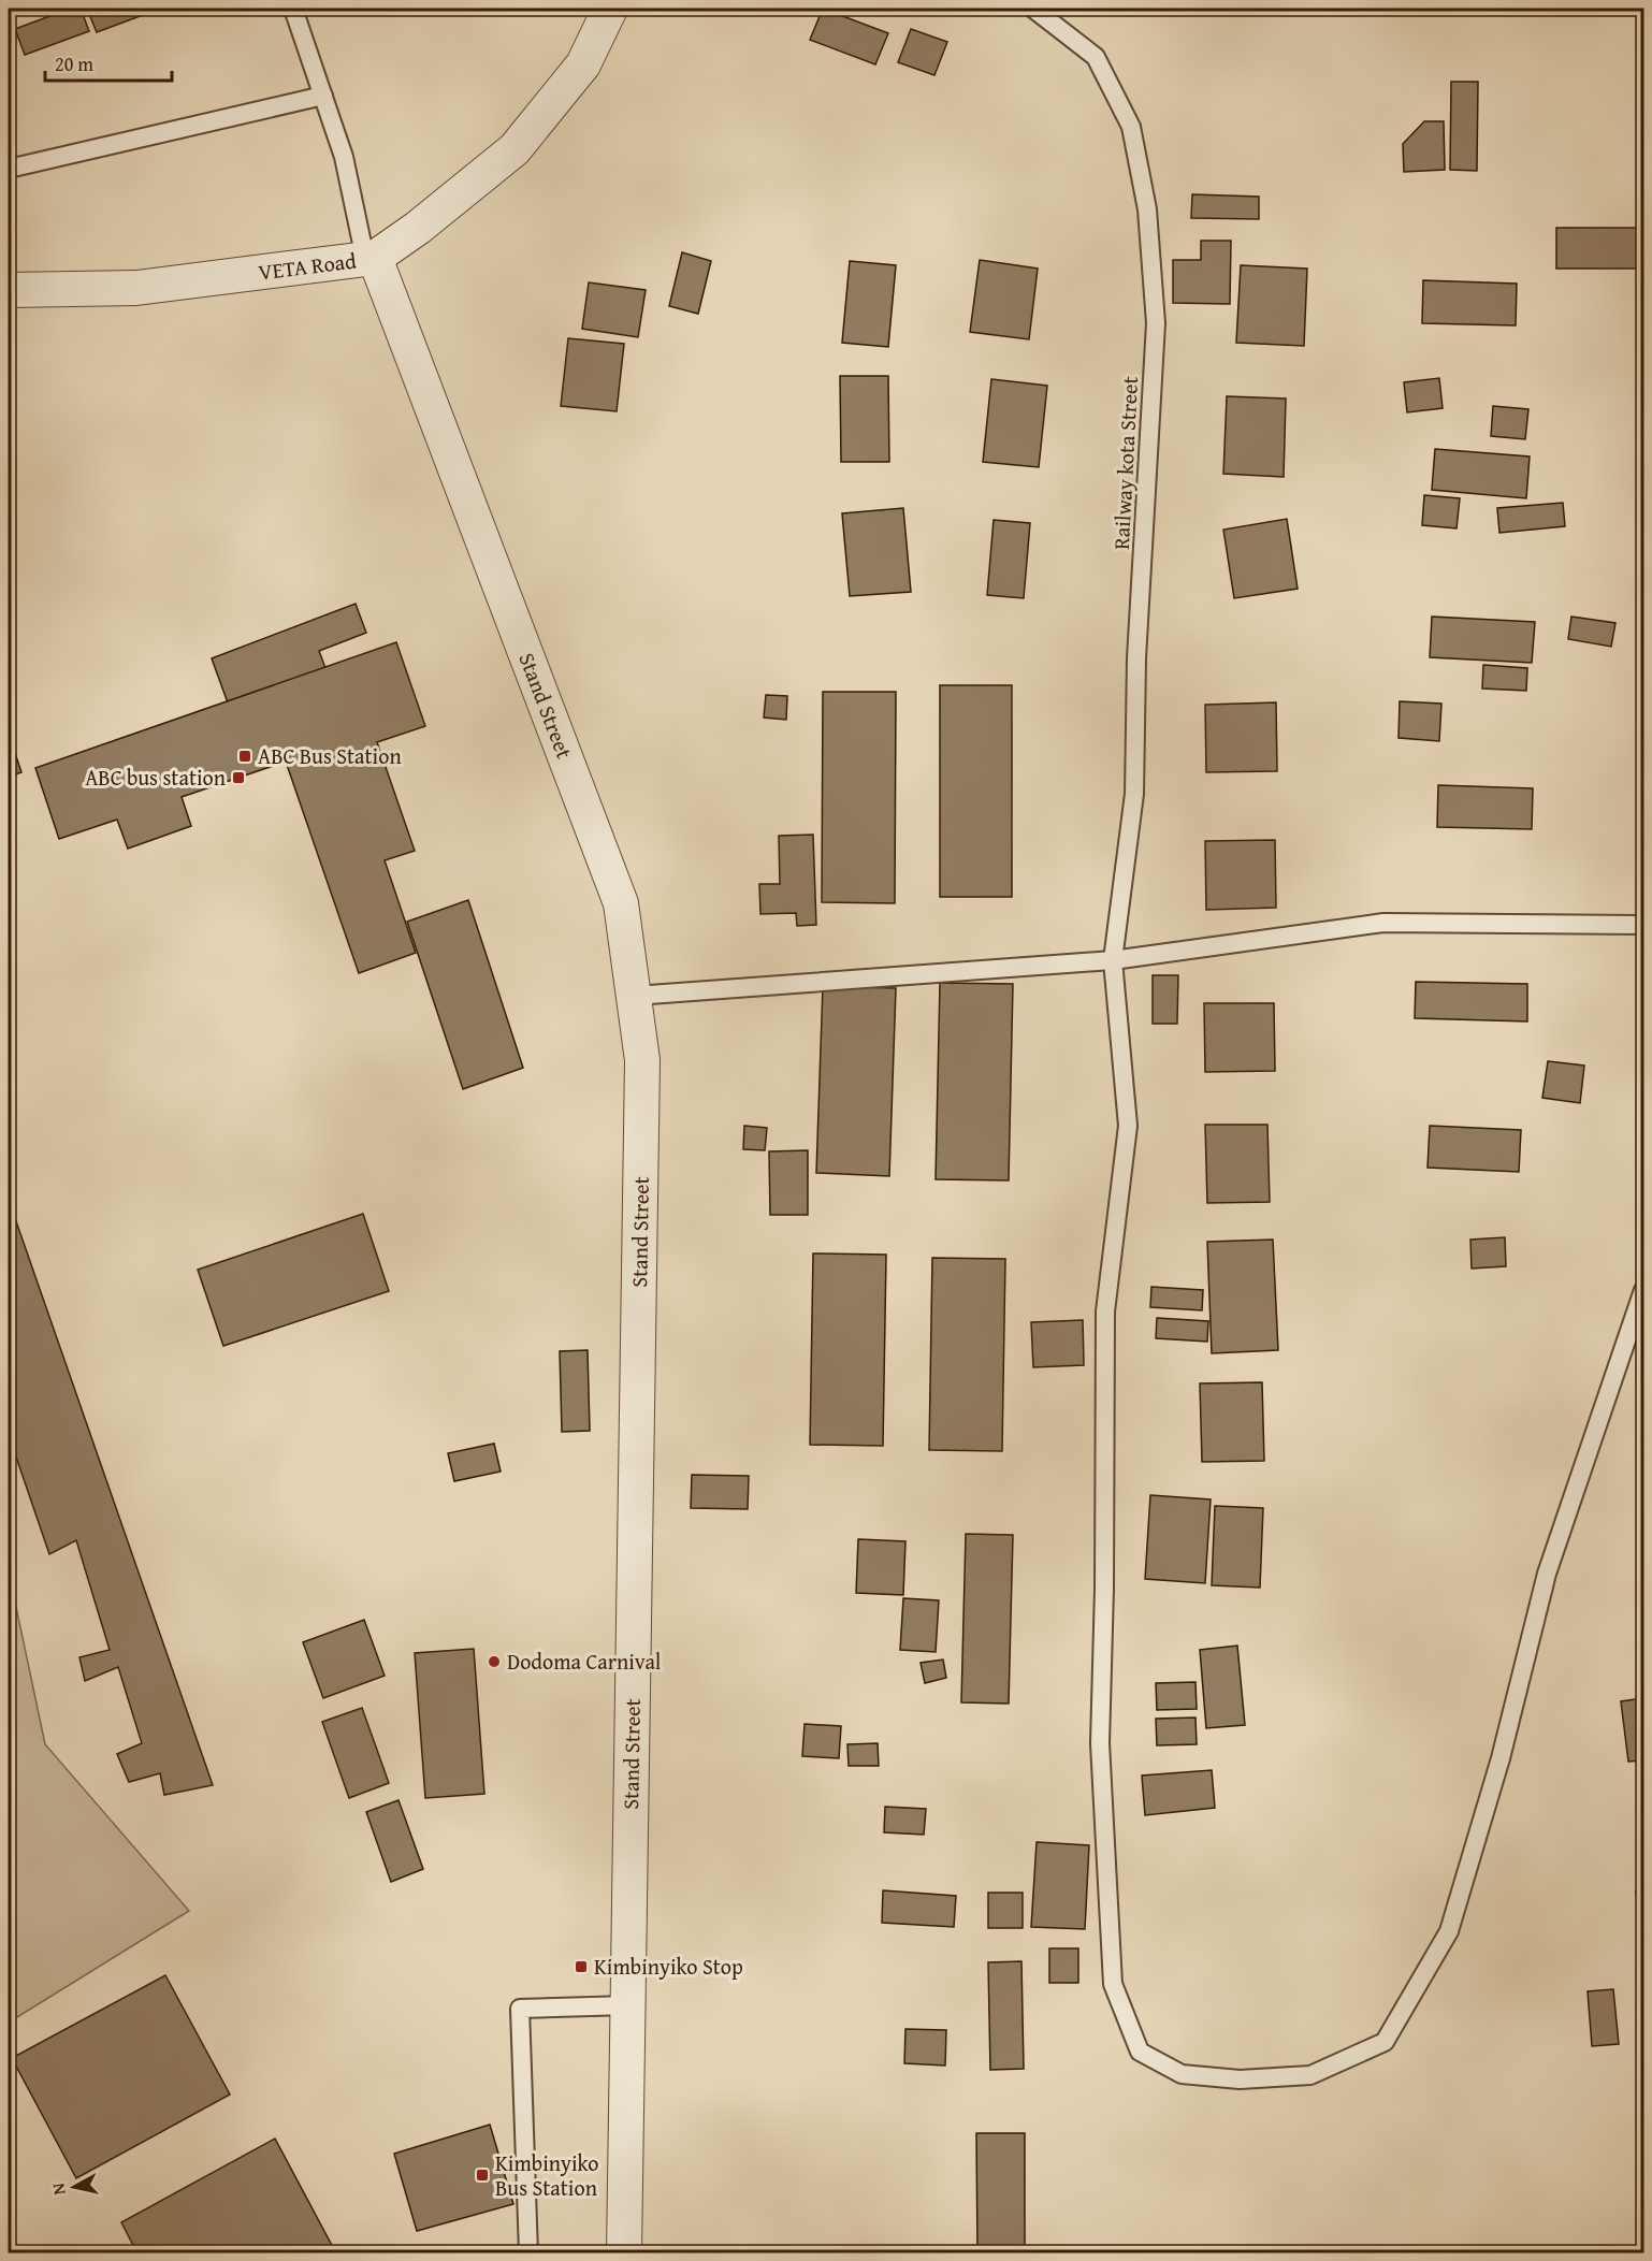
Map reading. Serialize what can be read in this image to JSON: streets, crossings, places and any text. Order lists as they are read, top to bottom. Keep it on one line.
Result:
{"streets":{"street":["VETA Road","Stand Street"],"lane":["Railway kota Street"]},"crossings":[["VETA Road","Stand Street"]],"places":{"transit":["ABC Bus Station","ABC bus station","Kimbinyiko Stop","Kimbinyiko Bus Station"],"other":["Dodoma Carnival"]},"scale_bar":"20 m","north":"left"}
